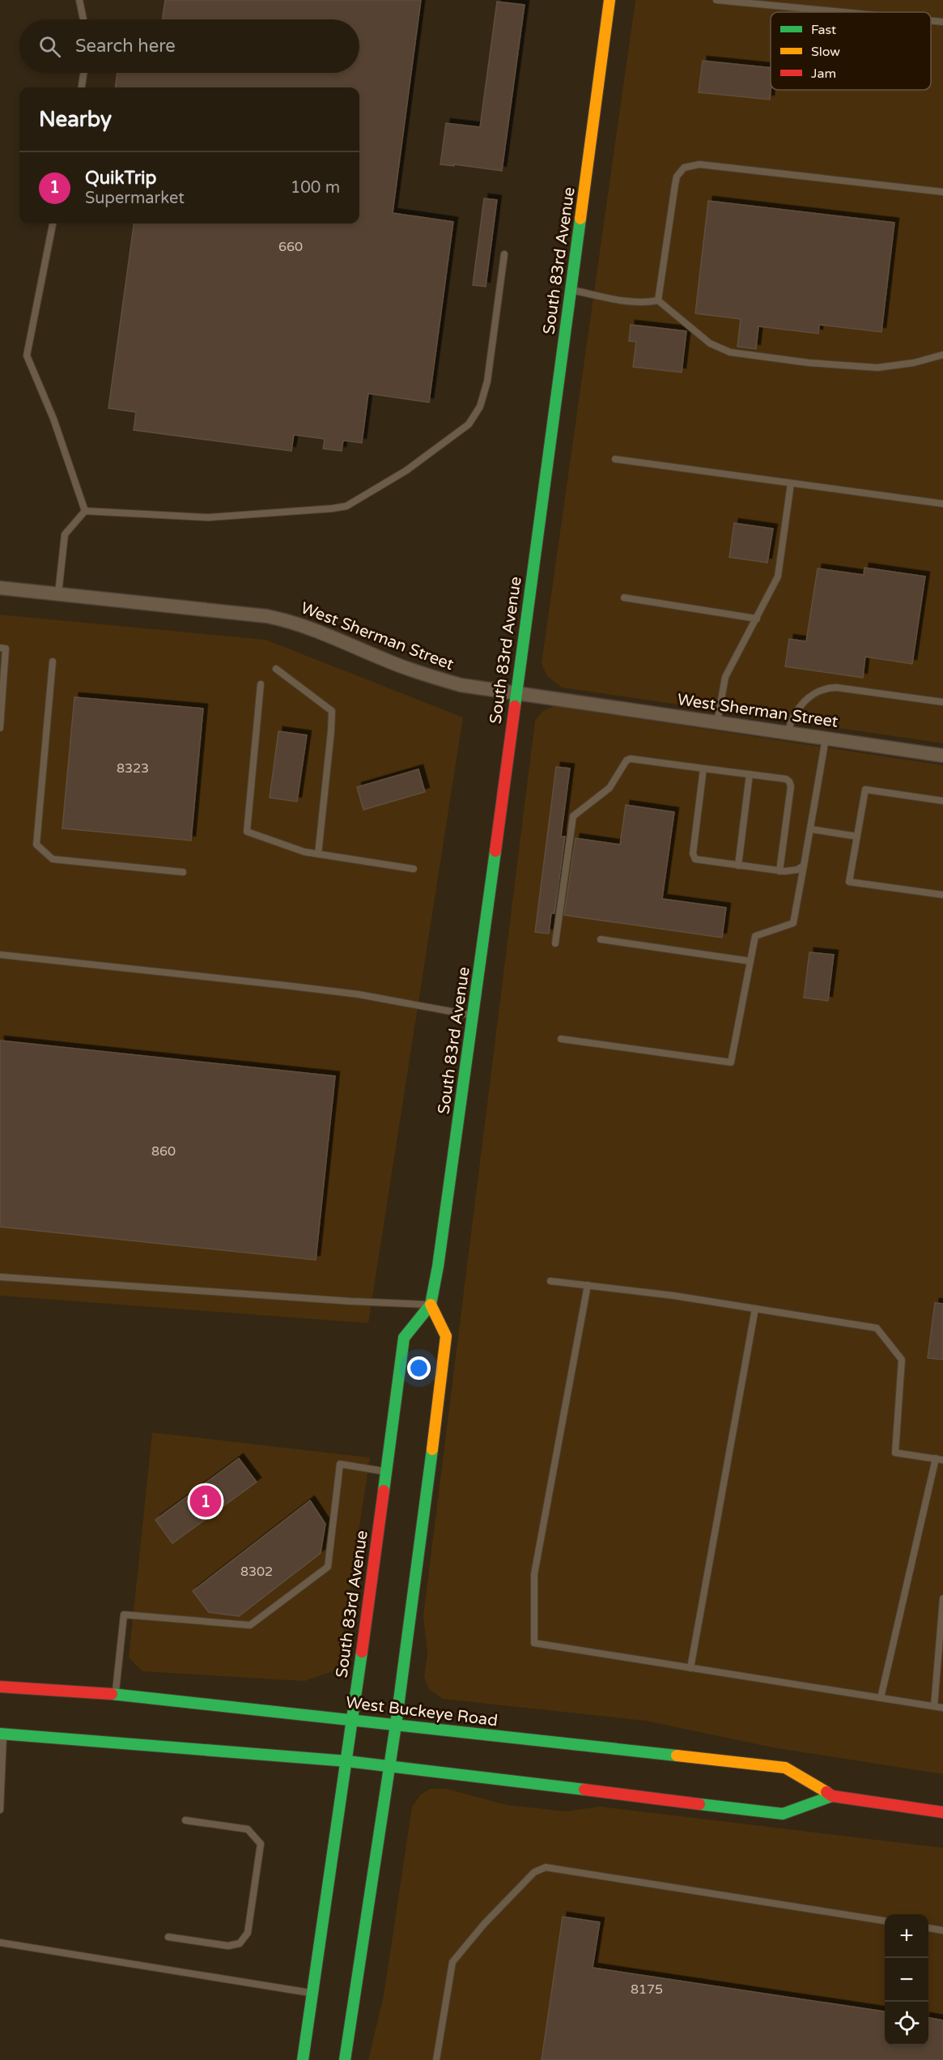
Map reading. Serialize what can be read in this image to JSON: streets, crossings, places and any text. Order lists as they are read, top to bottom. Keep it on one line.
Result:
{"streets":{"main road":["South 83rd Avenue","West Buckeye Road"],"street":["West Sherman Street"]},"crossings":[["South 83rd Avenue","West Sherman Street"],["South 83rd Avenue","West Buckeye Road"]],"house_numbers":["660","8323","860","8302","8175"],"legend":["Fast","Slow","Jam"],"page":{"search":"Search here","heading":"Nearby","list":[{"mark":"1","name":"QuikTrip","note":"Supermarket","value":"100 m"}],"pins":"1","map_buttons":["+","−"]}}
